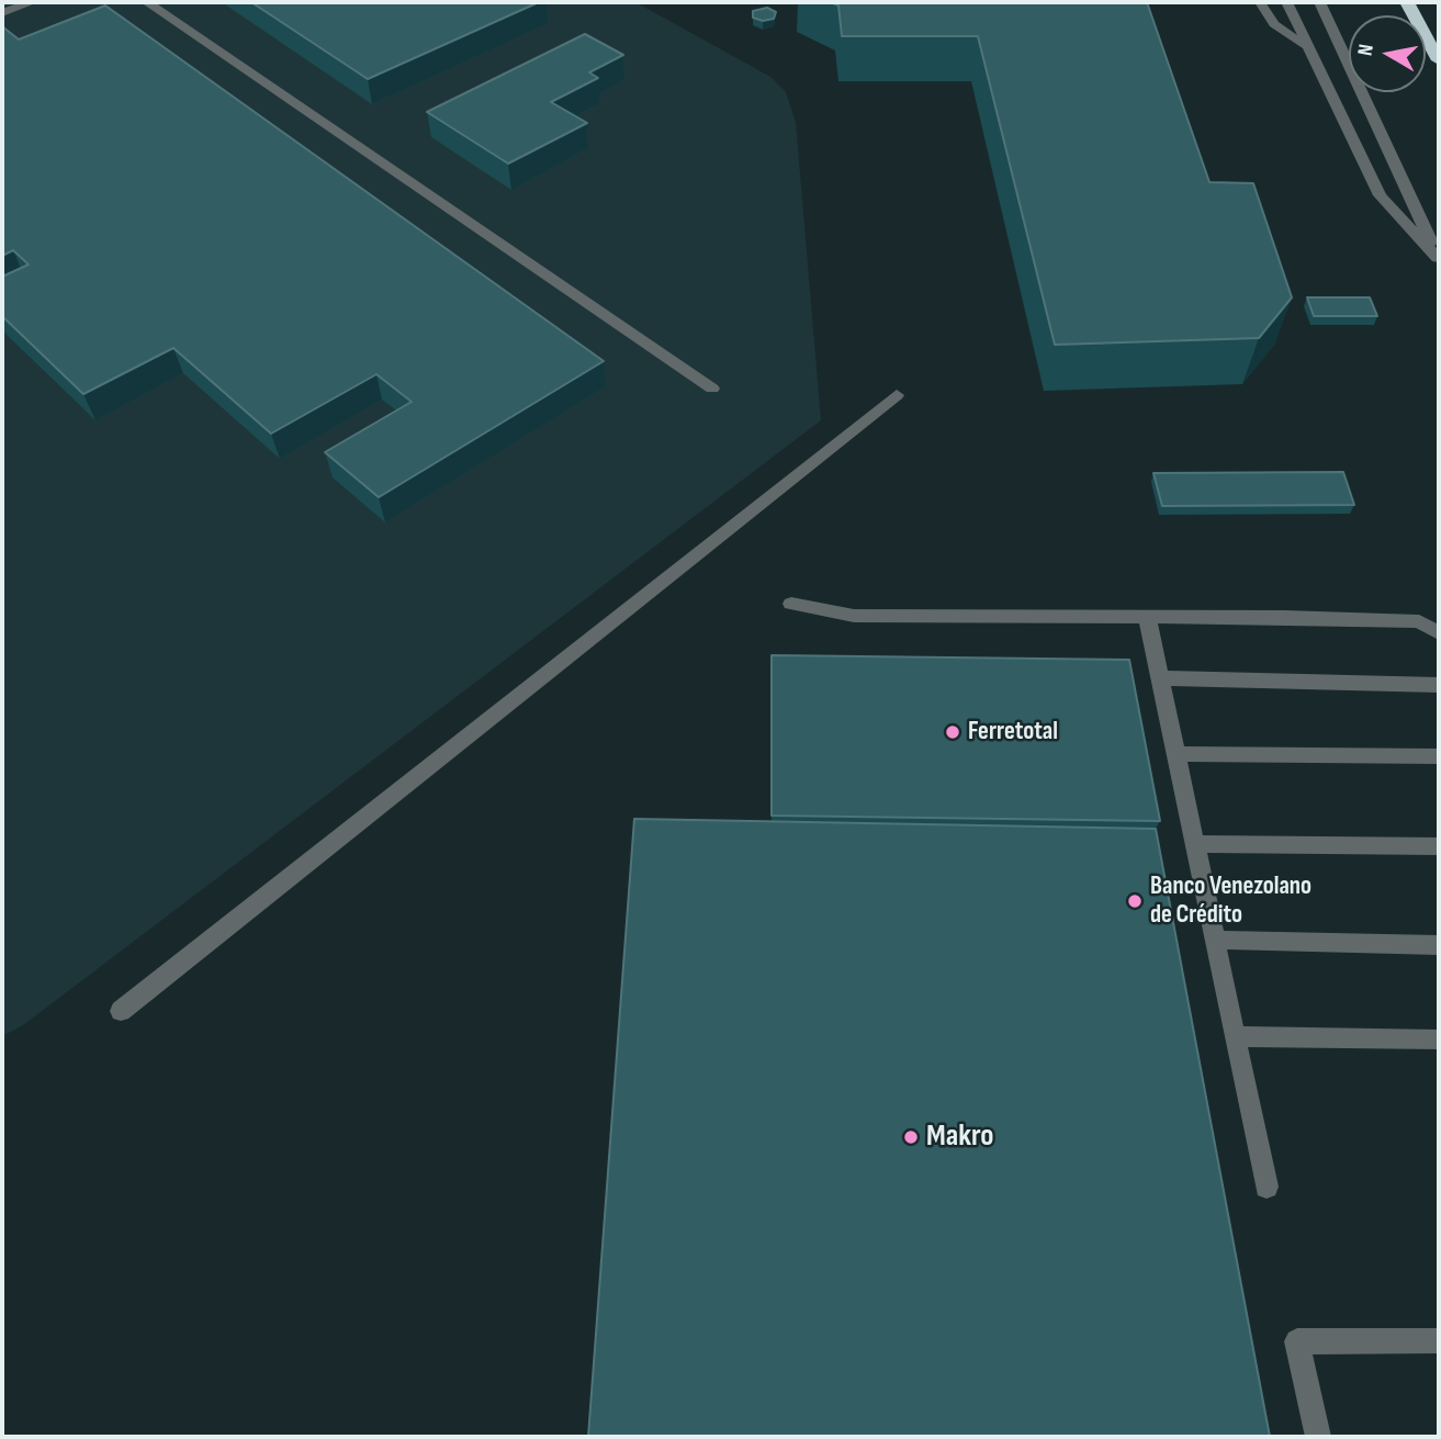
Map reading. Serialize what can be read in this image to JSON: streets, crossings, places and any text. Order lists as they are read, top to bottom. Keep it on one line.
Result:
{"places":["Ferretotal","Banco Venezolano de Crédito","Makro"],"north":"left"}
